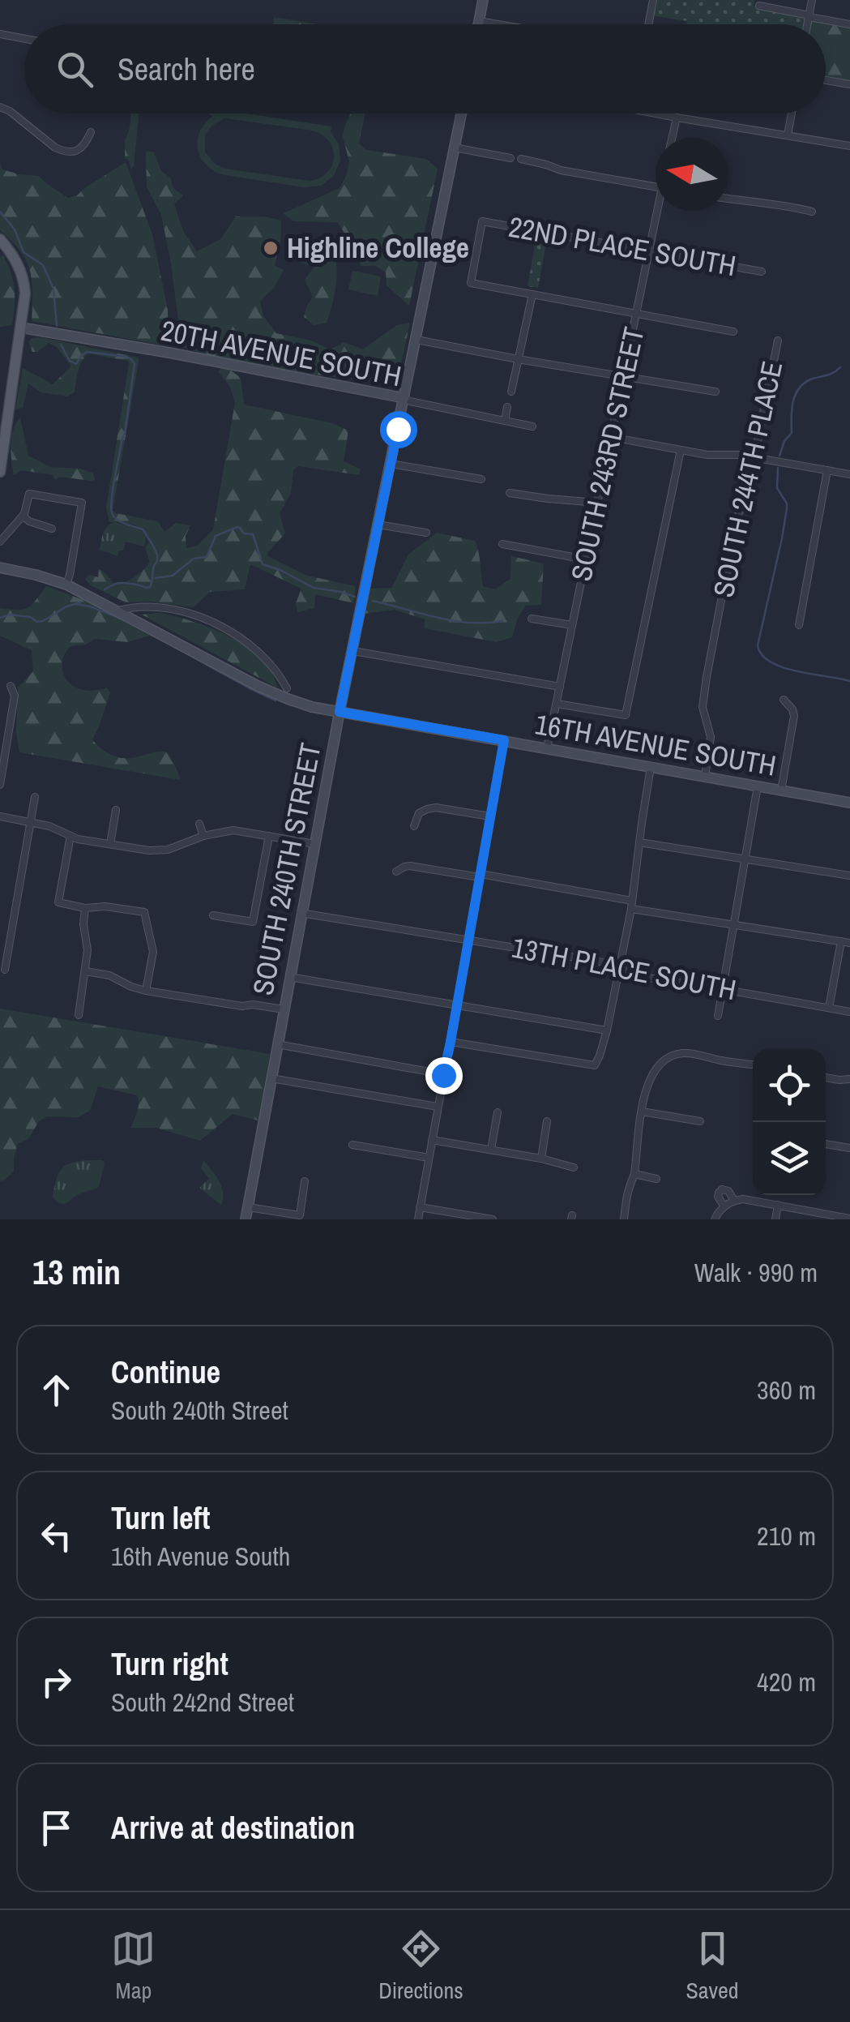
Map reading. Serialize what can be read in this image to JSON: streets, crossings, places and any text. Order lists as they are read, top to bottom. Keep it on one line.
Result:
{"streets":{"main road":["20TH AVENUE SOUTH","16TH AVENUE SOUTH","SOUTH 240TH STREET"],"street":["22ND PLACE SOUTH","SOUTH 243RD STREET","SOUTH 244TH PLACE","13TH PLACE SOUTH"]},"crossings":[["22ND PLACE SOUTH","SOUTH 243RD STREET"],["20TH AVENUE SOUTH","SOUTH 240TH STREET"],["SOUTH 243RD STREET","16TH AVENUE SOUTH"],["SOUTH 244TH PLACE","16TH AVENUE SOUTH"],["16TH AVENUE SOUTH","SOUTH 240TH STREET"],["SOUTH 240TH STREET","13TH PLACE SOUTH"]],"places":["Highline College"],"north":"left","page":{"search":"Search here","heading":["13 min","Walk · 990 m"],"list":[["Continue","South 240th Street","360 m"],["Turn left","16th Avenue South","210 m"],["Turn right","South 242nd Street","420 m"],"Arrive at destination"],"nav":["Map","Directions","Saved"]}}
